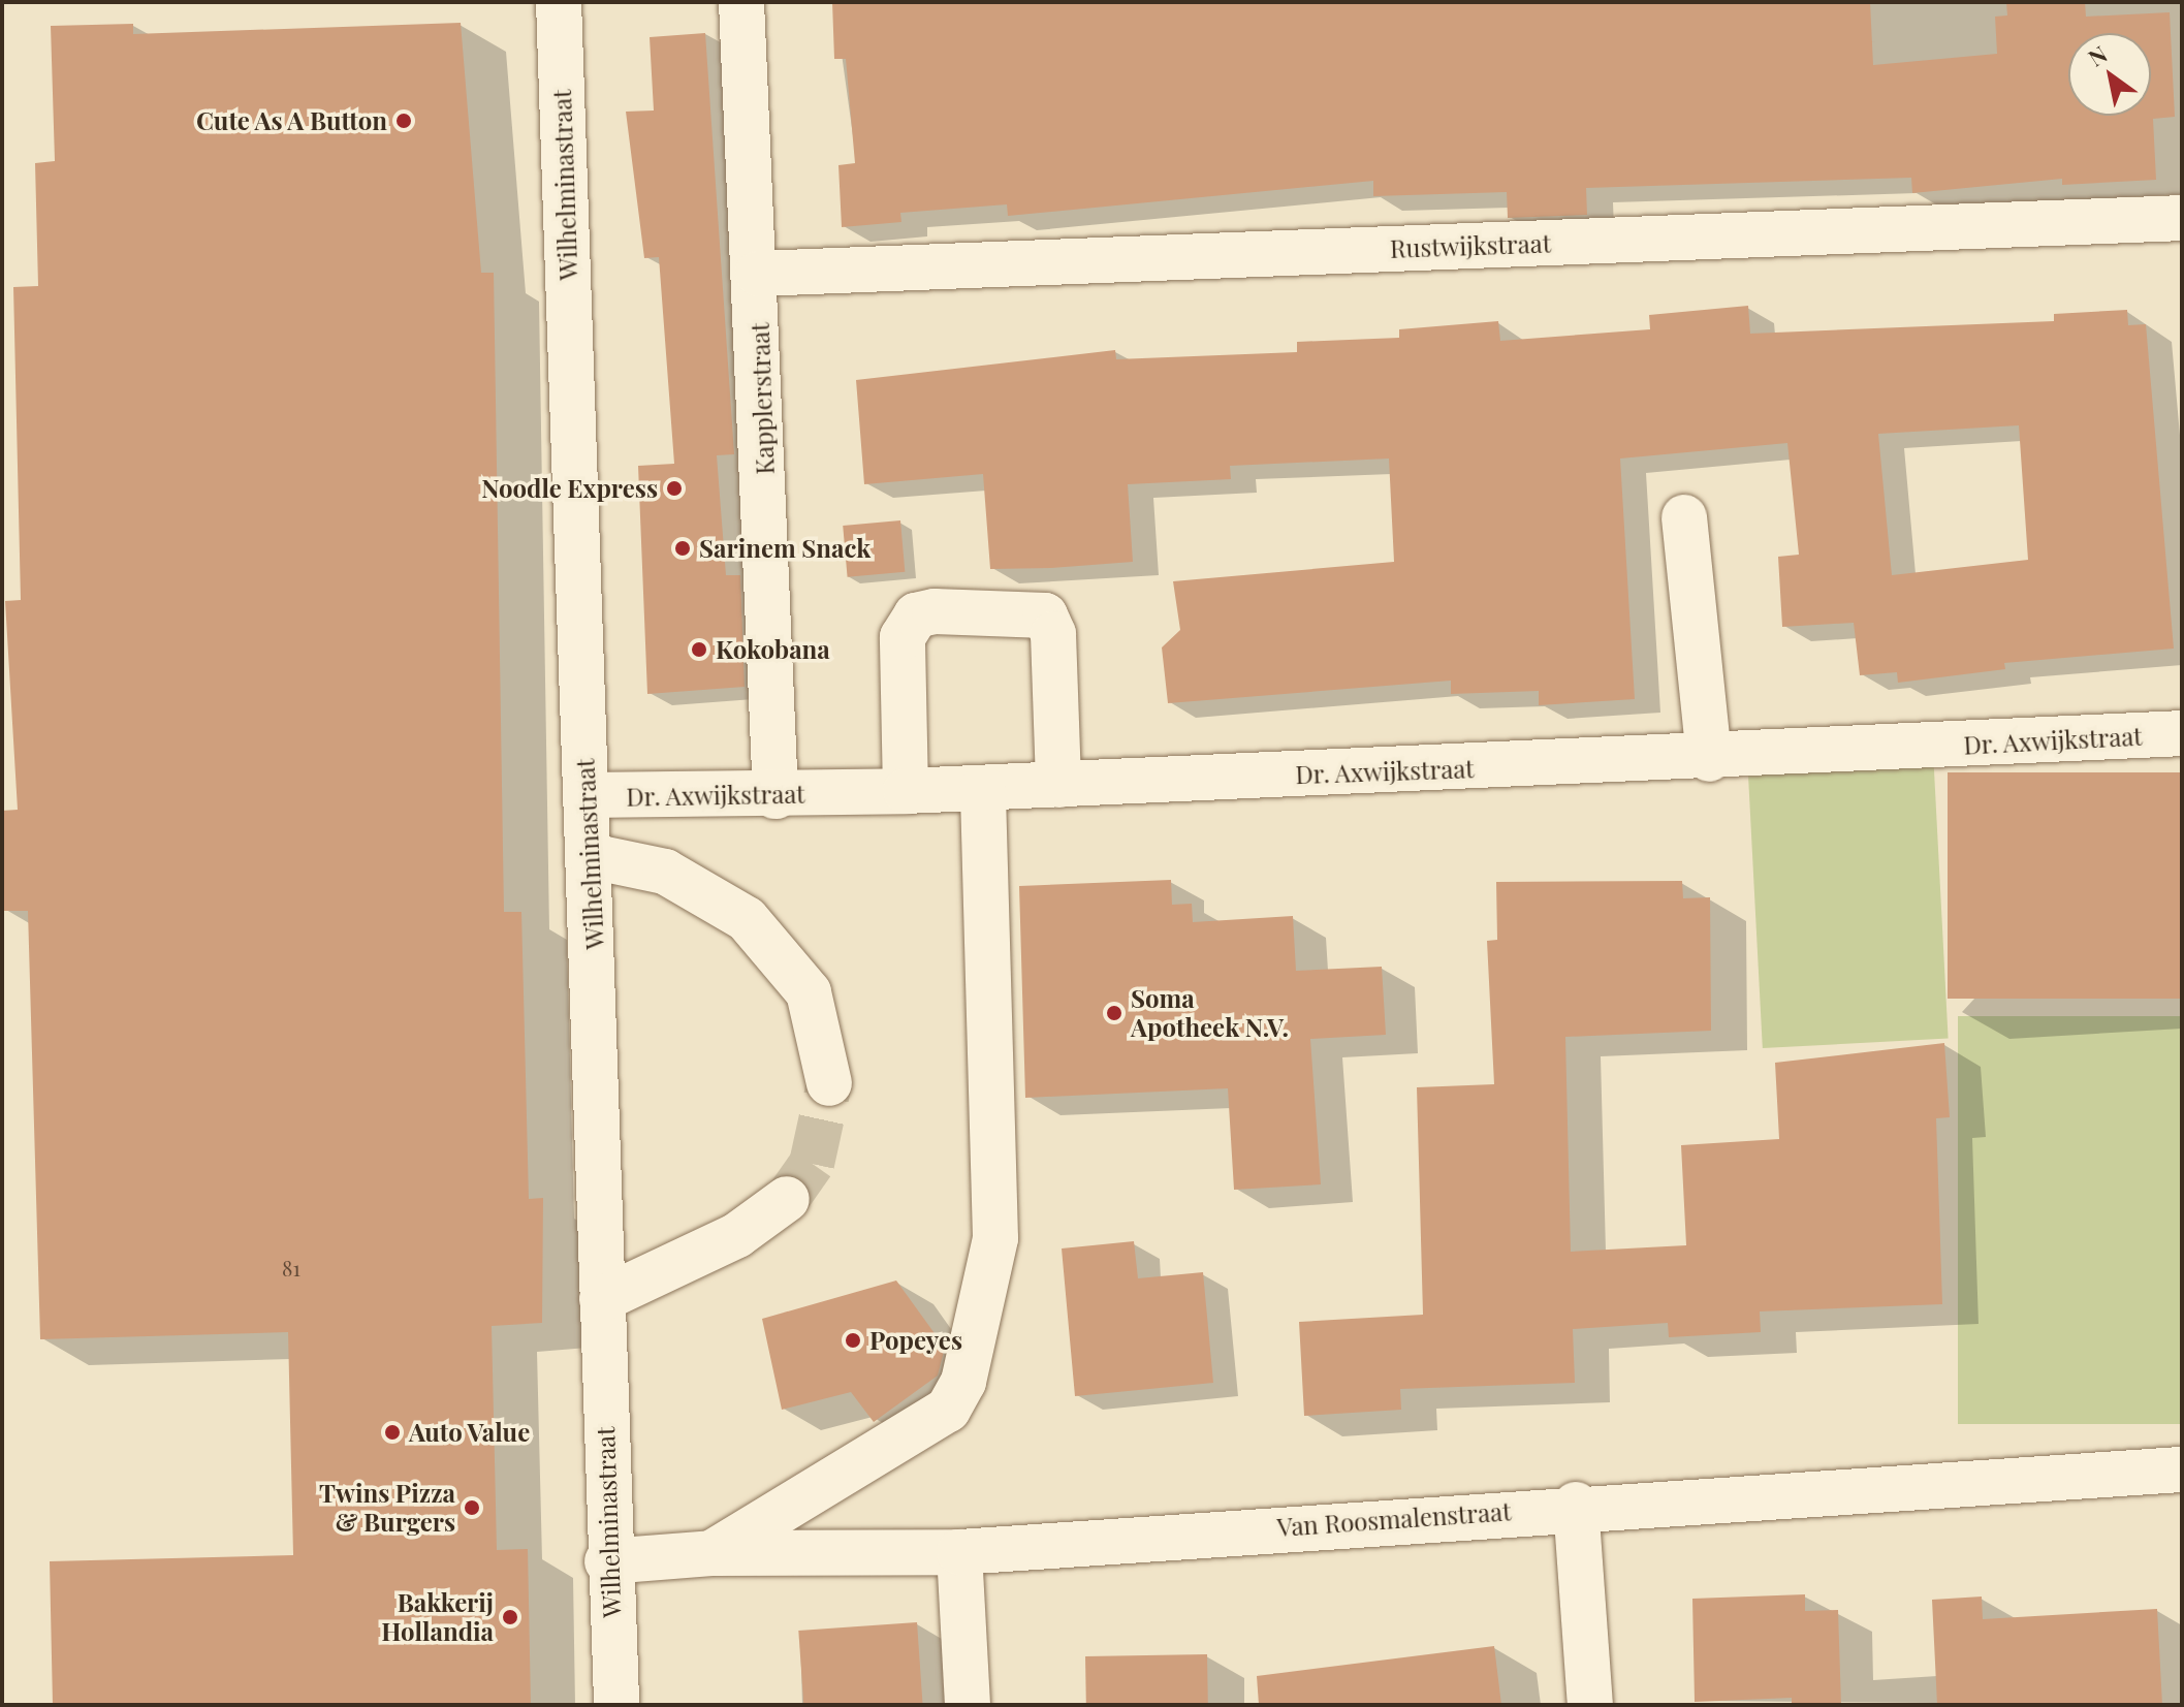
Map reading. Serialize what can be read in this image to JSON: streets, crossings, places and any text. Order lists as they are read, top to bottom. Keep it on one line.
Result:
{"streets":{"street":["Wilhelminastraat","Rustwijkstraat","Kapplerstraat","Dr. Axwijkstraat","Van Roosmalenstraat"]},"crossings":[["Wilhelminastraat","Dr. Axwijkstraat"],["Wilhelminastraat","Van Roosmalenstraat"],["Rustwijkstraat","Kapplerstraat"],["Kapplerstraat","Dr. Axwijkstraat"]],"places":["Cute As A Button","Noodle Express","Sarinem Snack","Kokobana","Soma Apotheek N.V.","Popeyes","Auto Value","Twins Pizza & Burgers","Bakkerij Hollandia"],"house_numbers":["81"],"north":"top left"}
